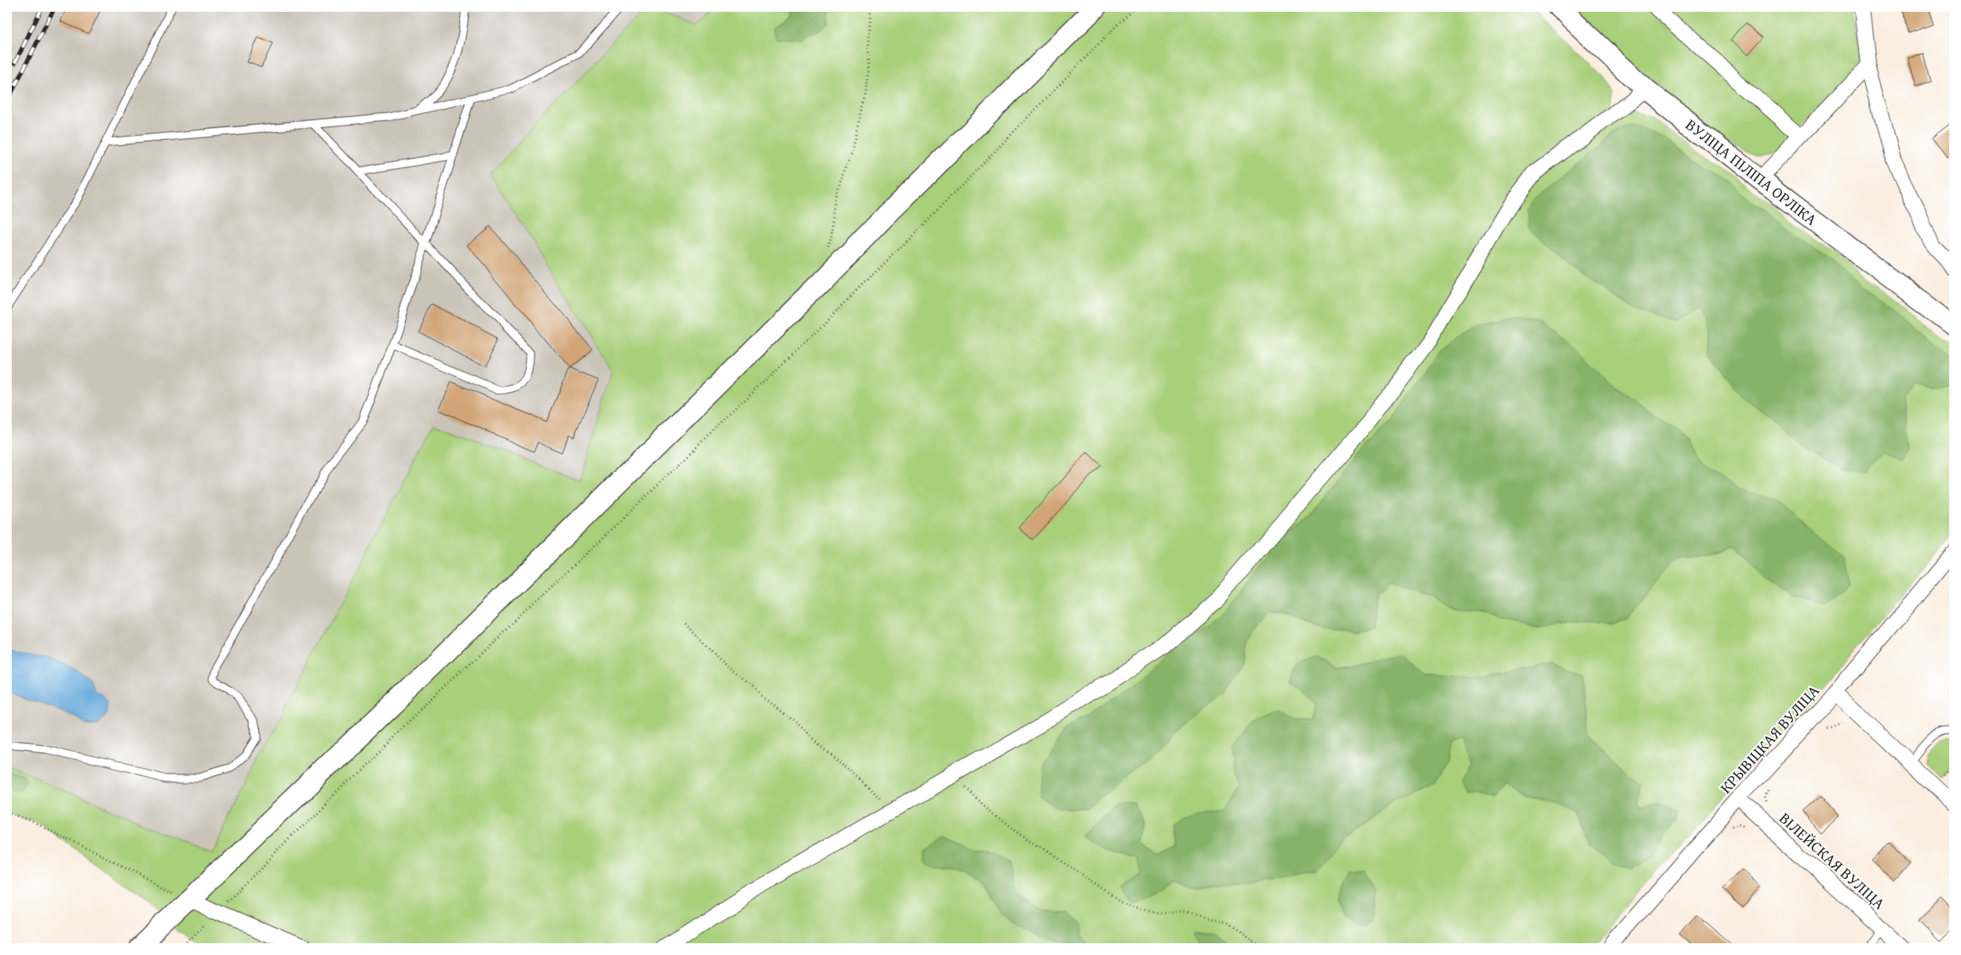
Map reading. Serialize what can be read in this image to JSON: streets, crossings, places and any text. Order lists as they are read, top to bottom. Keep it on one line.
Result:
{"streets":{"street":["ВУЛІЦА ПІЛІПА ОРЛІКА","КРЫВІЦКАЯ ВУЛІЦА","ВІЛЕЙСКАЯ ВУЛІЦА"]},"crossings":[["КРЫВІЦКАЯ ВУЛІЦА","ВІЛЕЙСКАЯ ВУЛІЦА"]]}
